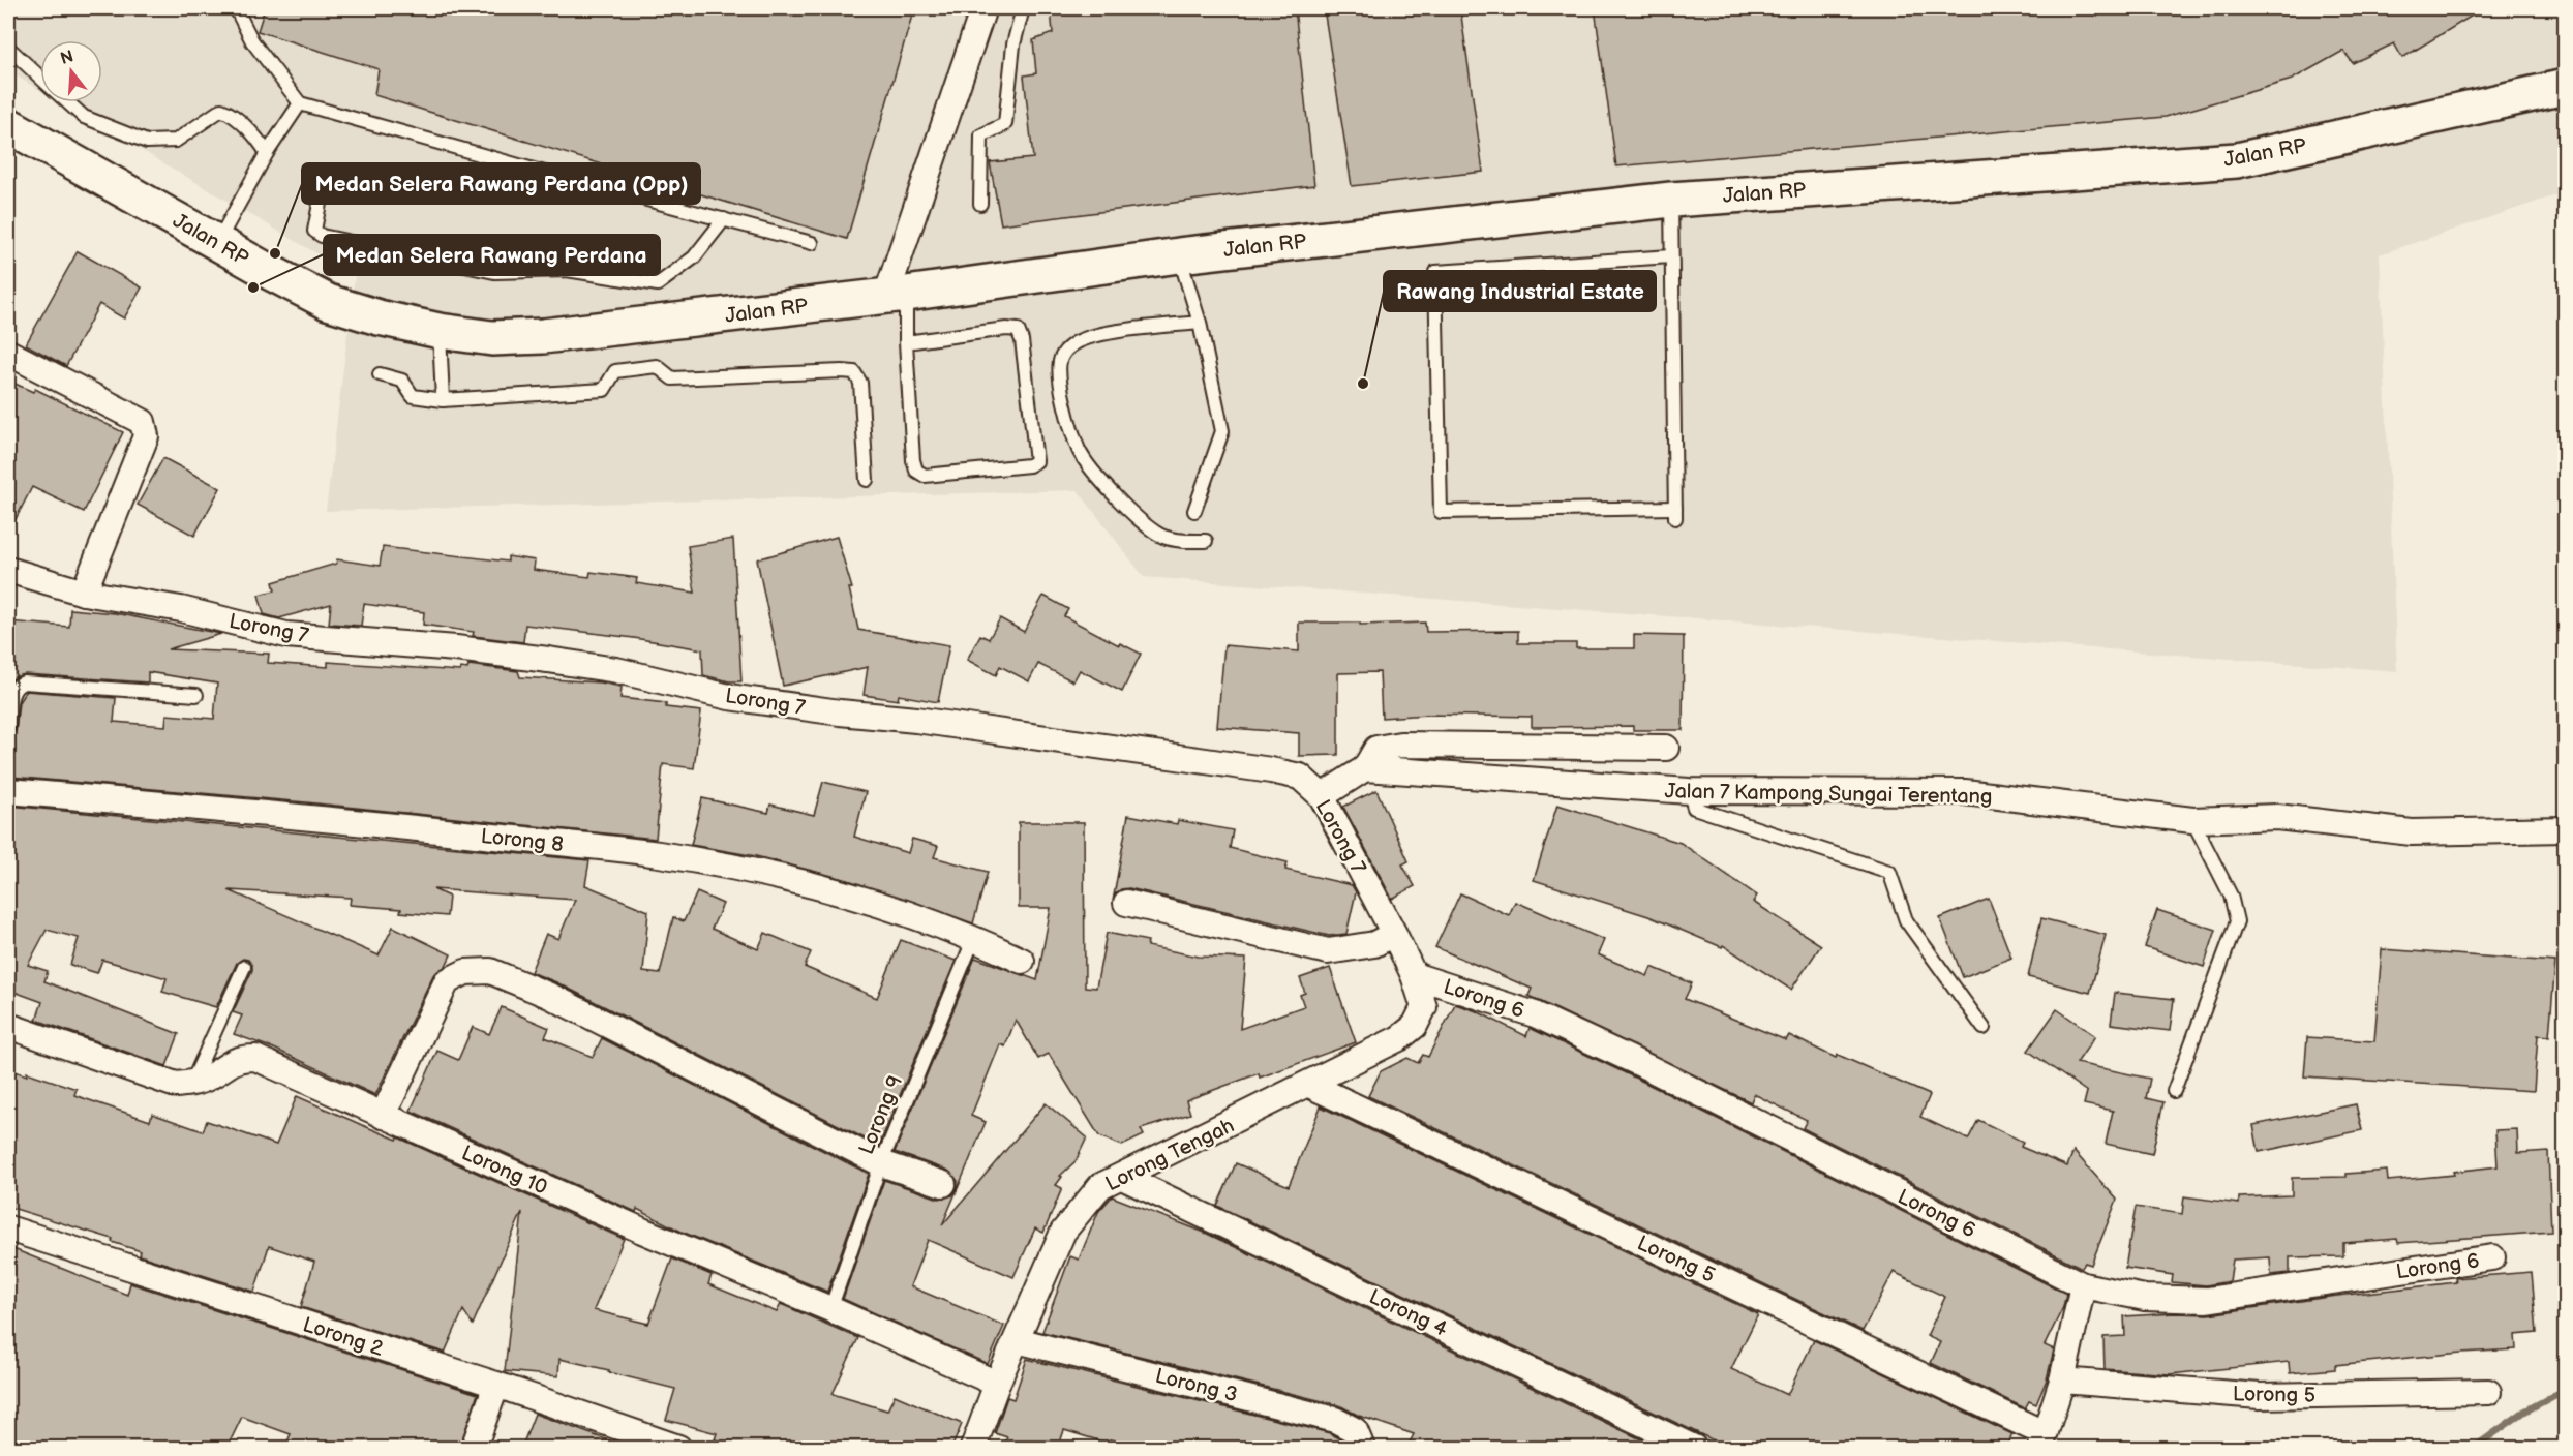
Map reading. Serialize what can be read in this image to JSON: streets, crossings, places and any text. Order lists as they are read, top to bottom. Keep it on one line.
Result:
{"streets":{"street":["Jalan RP","Lorong 7","Jalan 7 Kampong Sungai Terentang","Lorong 8","Lorong 6","Lorong Tengah","Lorong 10","Lorong 5","Lorong 4","Lorong 2","Lorong 3"],"lane":["Lorong 9"]},"crossings":[["Lorong 7","Lorong 6"],["Lorong 7","Lorong Tengah"],["Lorong 8","Lorong 9"],["Lorong 6","Lorong Tengah"],["Lorong 9","Lorong 10"],["Lorong Tengah","Lorong 10"],["Lorong Tengah","Lorong 5"],["Lorong Tengah","Lorong 4"],["Lorong Tengah","Lorong 3"]],"places":["Medan Selera Rawang Perdana (Opp)","Medan Selera Rawang Perdana","Rawang Industrial Estate"],"north":"top"}
